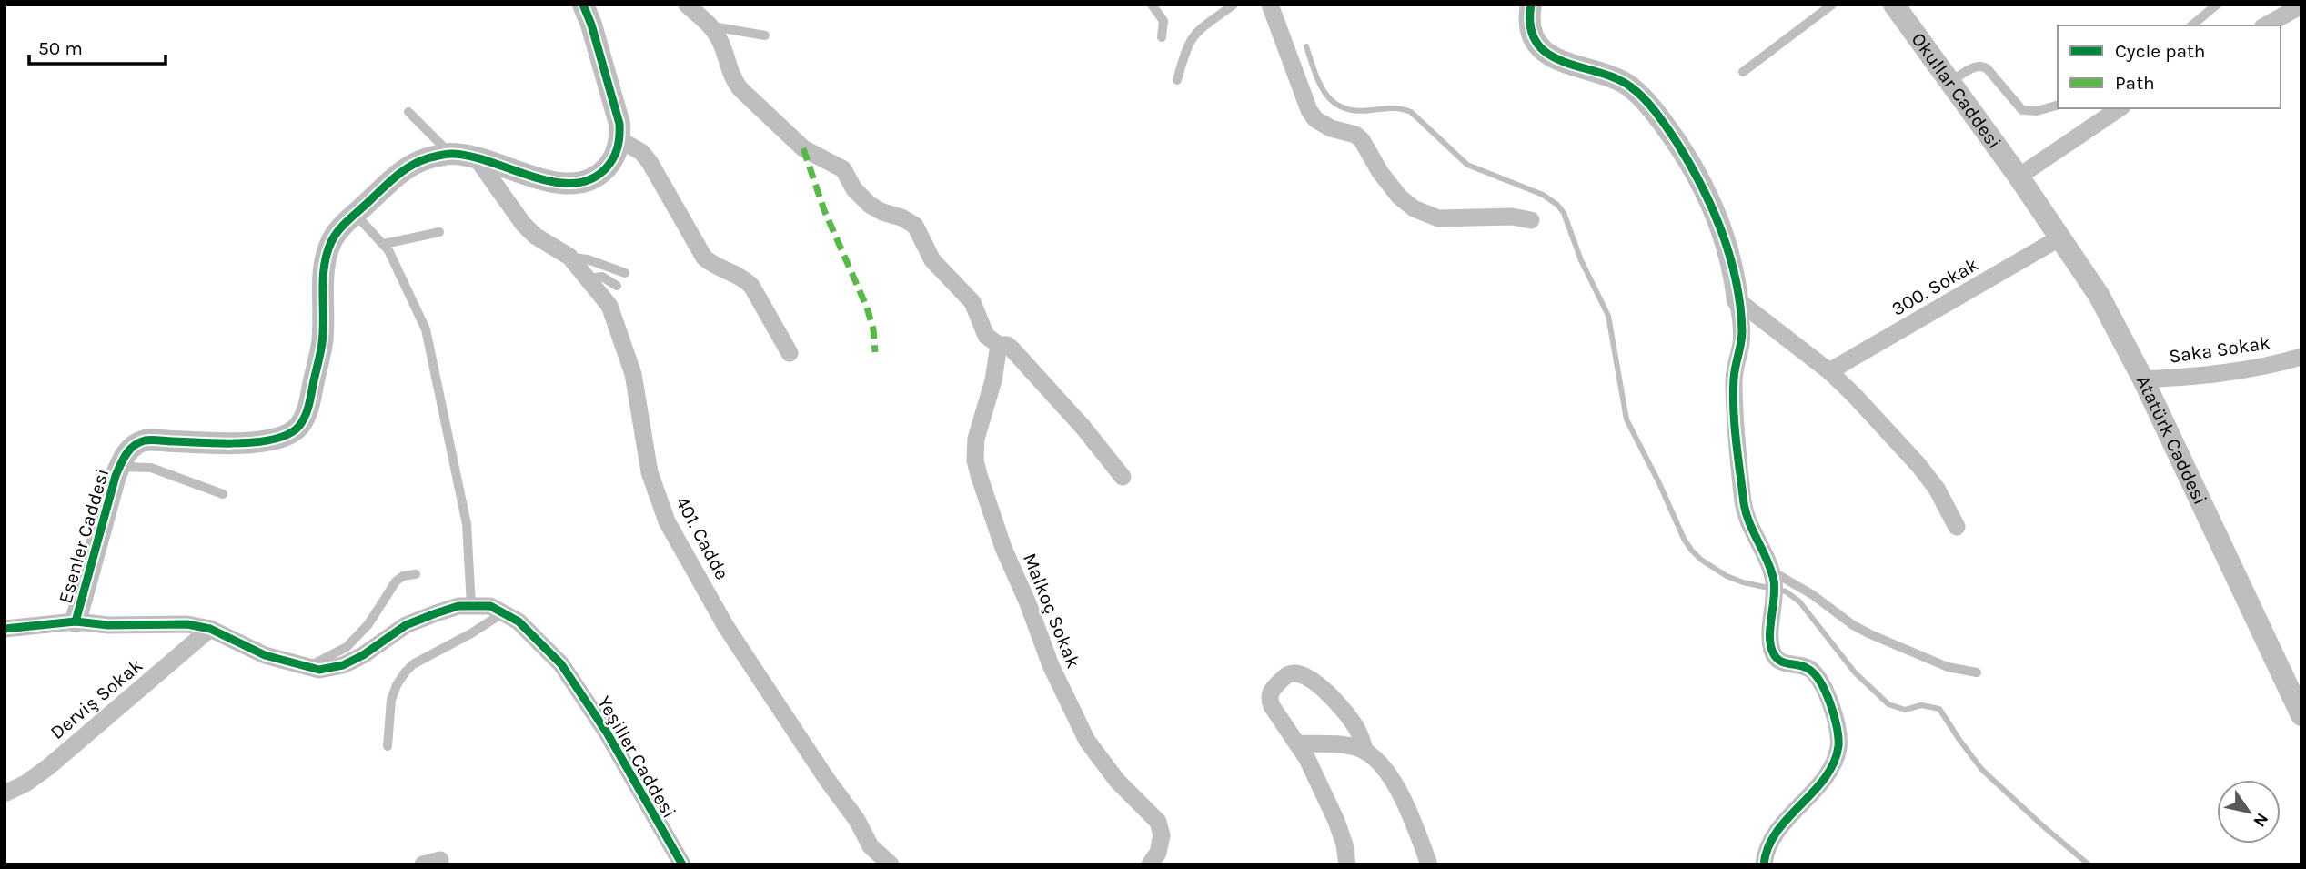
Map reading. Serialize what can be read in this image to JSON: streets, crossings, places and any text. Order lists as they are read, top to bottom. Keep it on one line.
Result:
{"streets":{"street":["Okullar Caddesi","300. Sokak","Saka Sokak","Atatürk Caddesi","Esenler Caddesi","401. Cadde","Malkoç Sokak","Derviş Sokak","Yeşiller Caddesi"]},"crossings":[["Okullar Caddesi","Atatürk Caddesi"],["300. Sokak","Atatürk Caddesi"],["Saka Sokak","Atatürk Caddesi"],["Esenler Caddesi","401. Cadde"],["Esenler Caddesi","Yeşiller Caddesi"],["Derviş Sokak","Yeşiller Caddesi"]],"legend":["Cycle path","Path"],"scale_bar":"50 m","north":"bottom right"}
